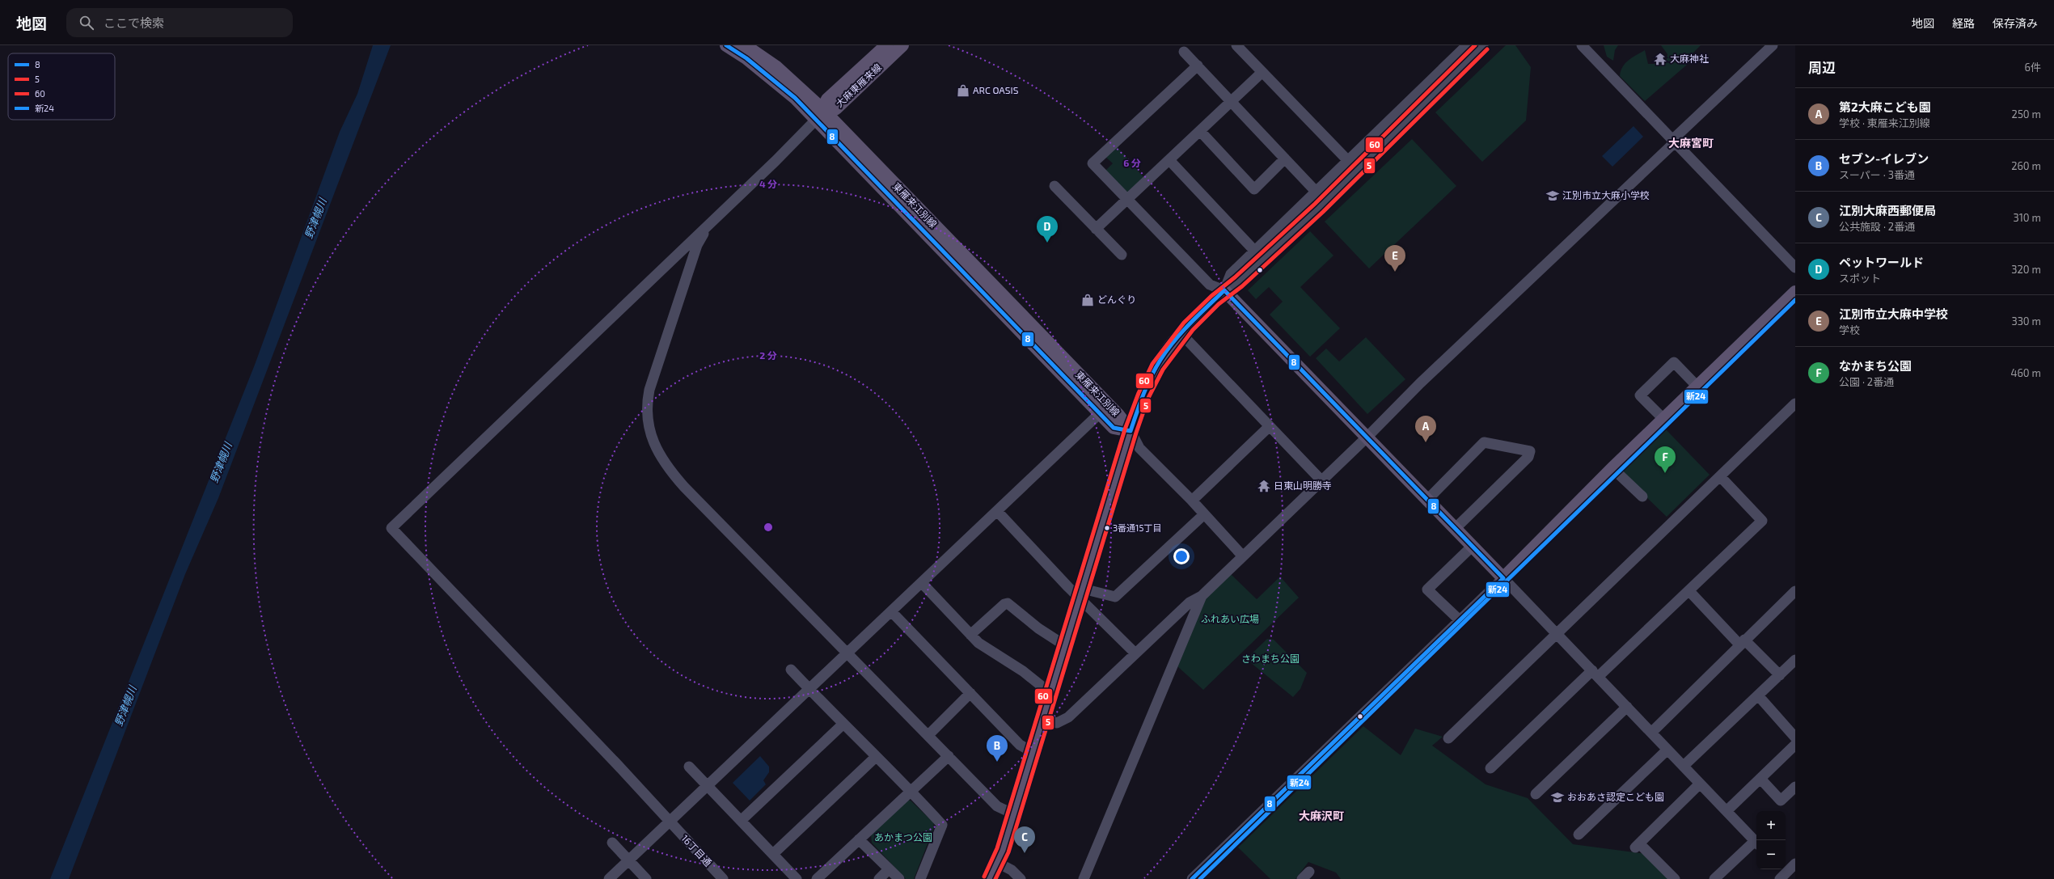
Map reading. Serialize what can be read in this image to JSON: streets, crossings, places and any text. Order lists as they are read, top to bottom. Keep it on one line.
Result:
{"streets":{"main road":["大麻東雁来線","東雁来江別線"],"street":["16丁目通"]},"crossings":[["大麻東雁来線","東雁来江別線"]],"districts":["大麻宮町","大麻沢町"],"water":["野津幌川"],"parks":["ふれあい広場","さわまち公園","あかまつ公園"],"places":{"temple":["大麻神社","日東山明勝寺"],"shop":["ARC OASIS","どんぐり"],"school or university":["江別市立大麻小学校","おおあさ認定こども園"],"other":["3番通15丁目"]},"lines":["transit line 8","transit line 60","transit line 5","transit line 新24"],"legend":["8","5","60","新24"],"page":{"header":"地図","search":"ここで検索","nav":["地図","経路","保存済み"],"heading":["周辺","6件"],"list":[{"mark":"A","name":"第2大麻こども園","note":"学校 · 東雁来江別線","value":"250 m"},{"mark":"B","name":"セブン-イレブン","note":"スーパー · 3番通","value":"260 m"},{"mark":"C","name":"江別大麻西郵便局","note":"公共施設 · 2番通","value":"310 m"},{"mark":"D","name":"ペットワールド","note":"スポット","value":"320 m"},{"mark":"E","name":"江別市立大麻中学校","note":"学校","value":"330 m"},{"mark":"F","name":"なかまち公園","note":"公園 · 2番通","value":"460 m"}],"pins":["D","E","A","F","B","C"],"map_buttons":["+","−"]},"rings":["6 分","4 分","2 分"]}
